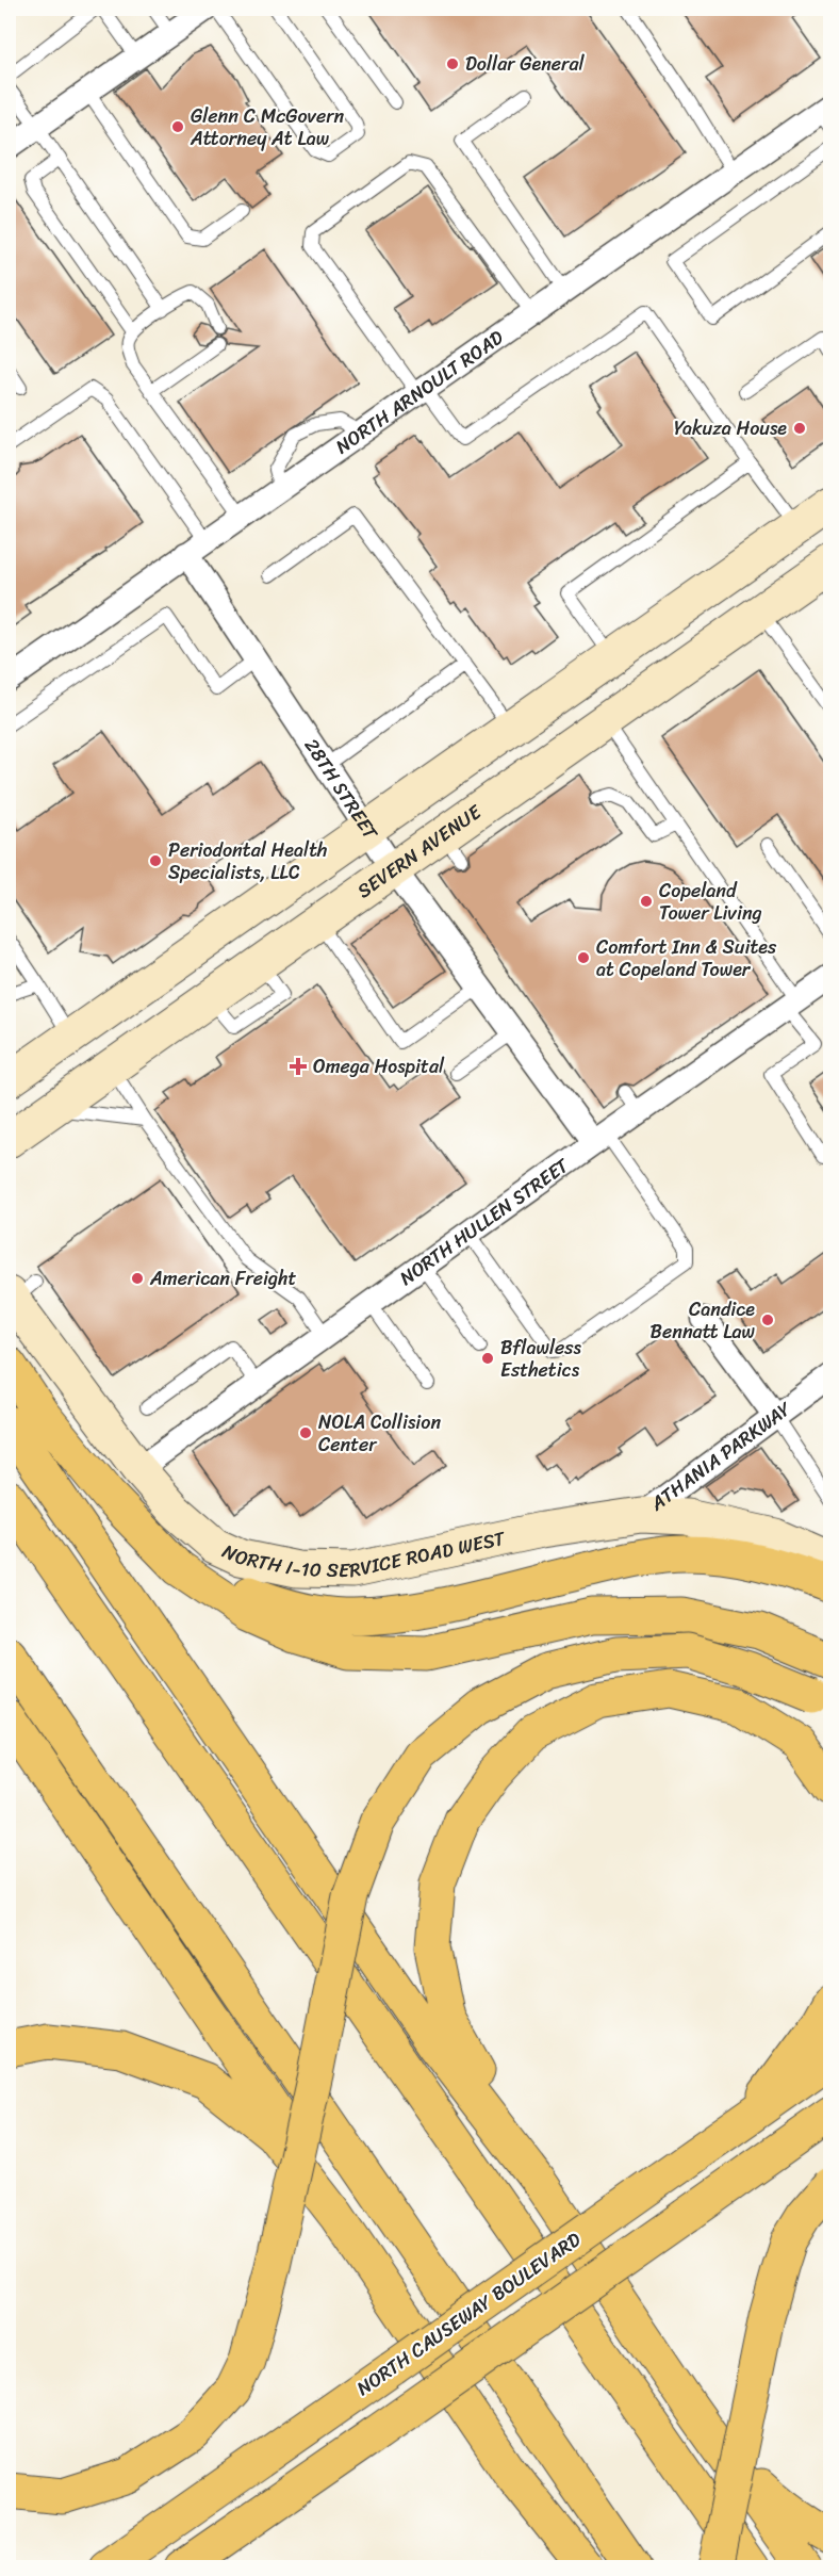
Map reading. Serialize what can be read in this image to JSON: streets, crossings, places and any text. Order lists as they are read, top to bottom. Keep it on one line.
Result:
{"streets":{"highway":["NORTH CAUSEWAY BOULEVARD"],"street":["NORTH ARNOULT ROAD","28TH STREET","SEVERN AVENUE","NORTH HULLEN STREET","ATHANIA PARKWAY","NORTH I-10 SERVICE ROAD WEST"]},"crossings":[["NORTH ARNOULT ROAD","28TH STREET"],["28TH STREET","SEVERN AVENUE"],["28TH STREET","NORTH HULLEN STREET"],["NORTH HULLEN STREET","NORTH I-10 SERVICE ROAD WEST"],["ATHANIA PARKWAY","NORTH I-10 SERVICE ROAD WEST"]],"places":{"other":["Dollar General","Glenn C McGovern Attorney At Law","Yakuza House","Periodontal Health Specialists, LLC","Copeland Tower Living","Comfort Inn & Suites at Copeland Tower","American Freight","Candice Bennatt Law","Bflawless Esthetics","NOLA Collision Center"],"health":["Omega Hospital"]}}
